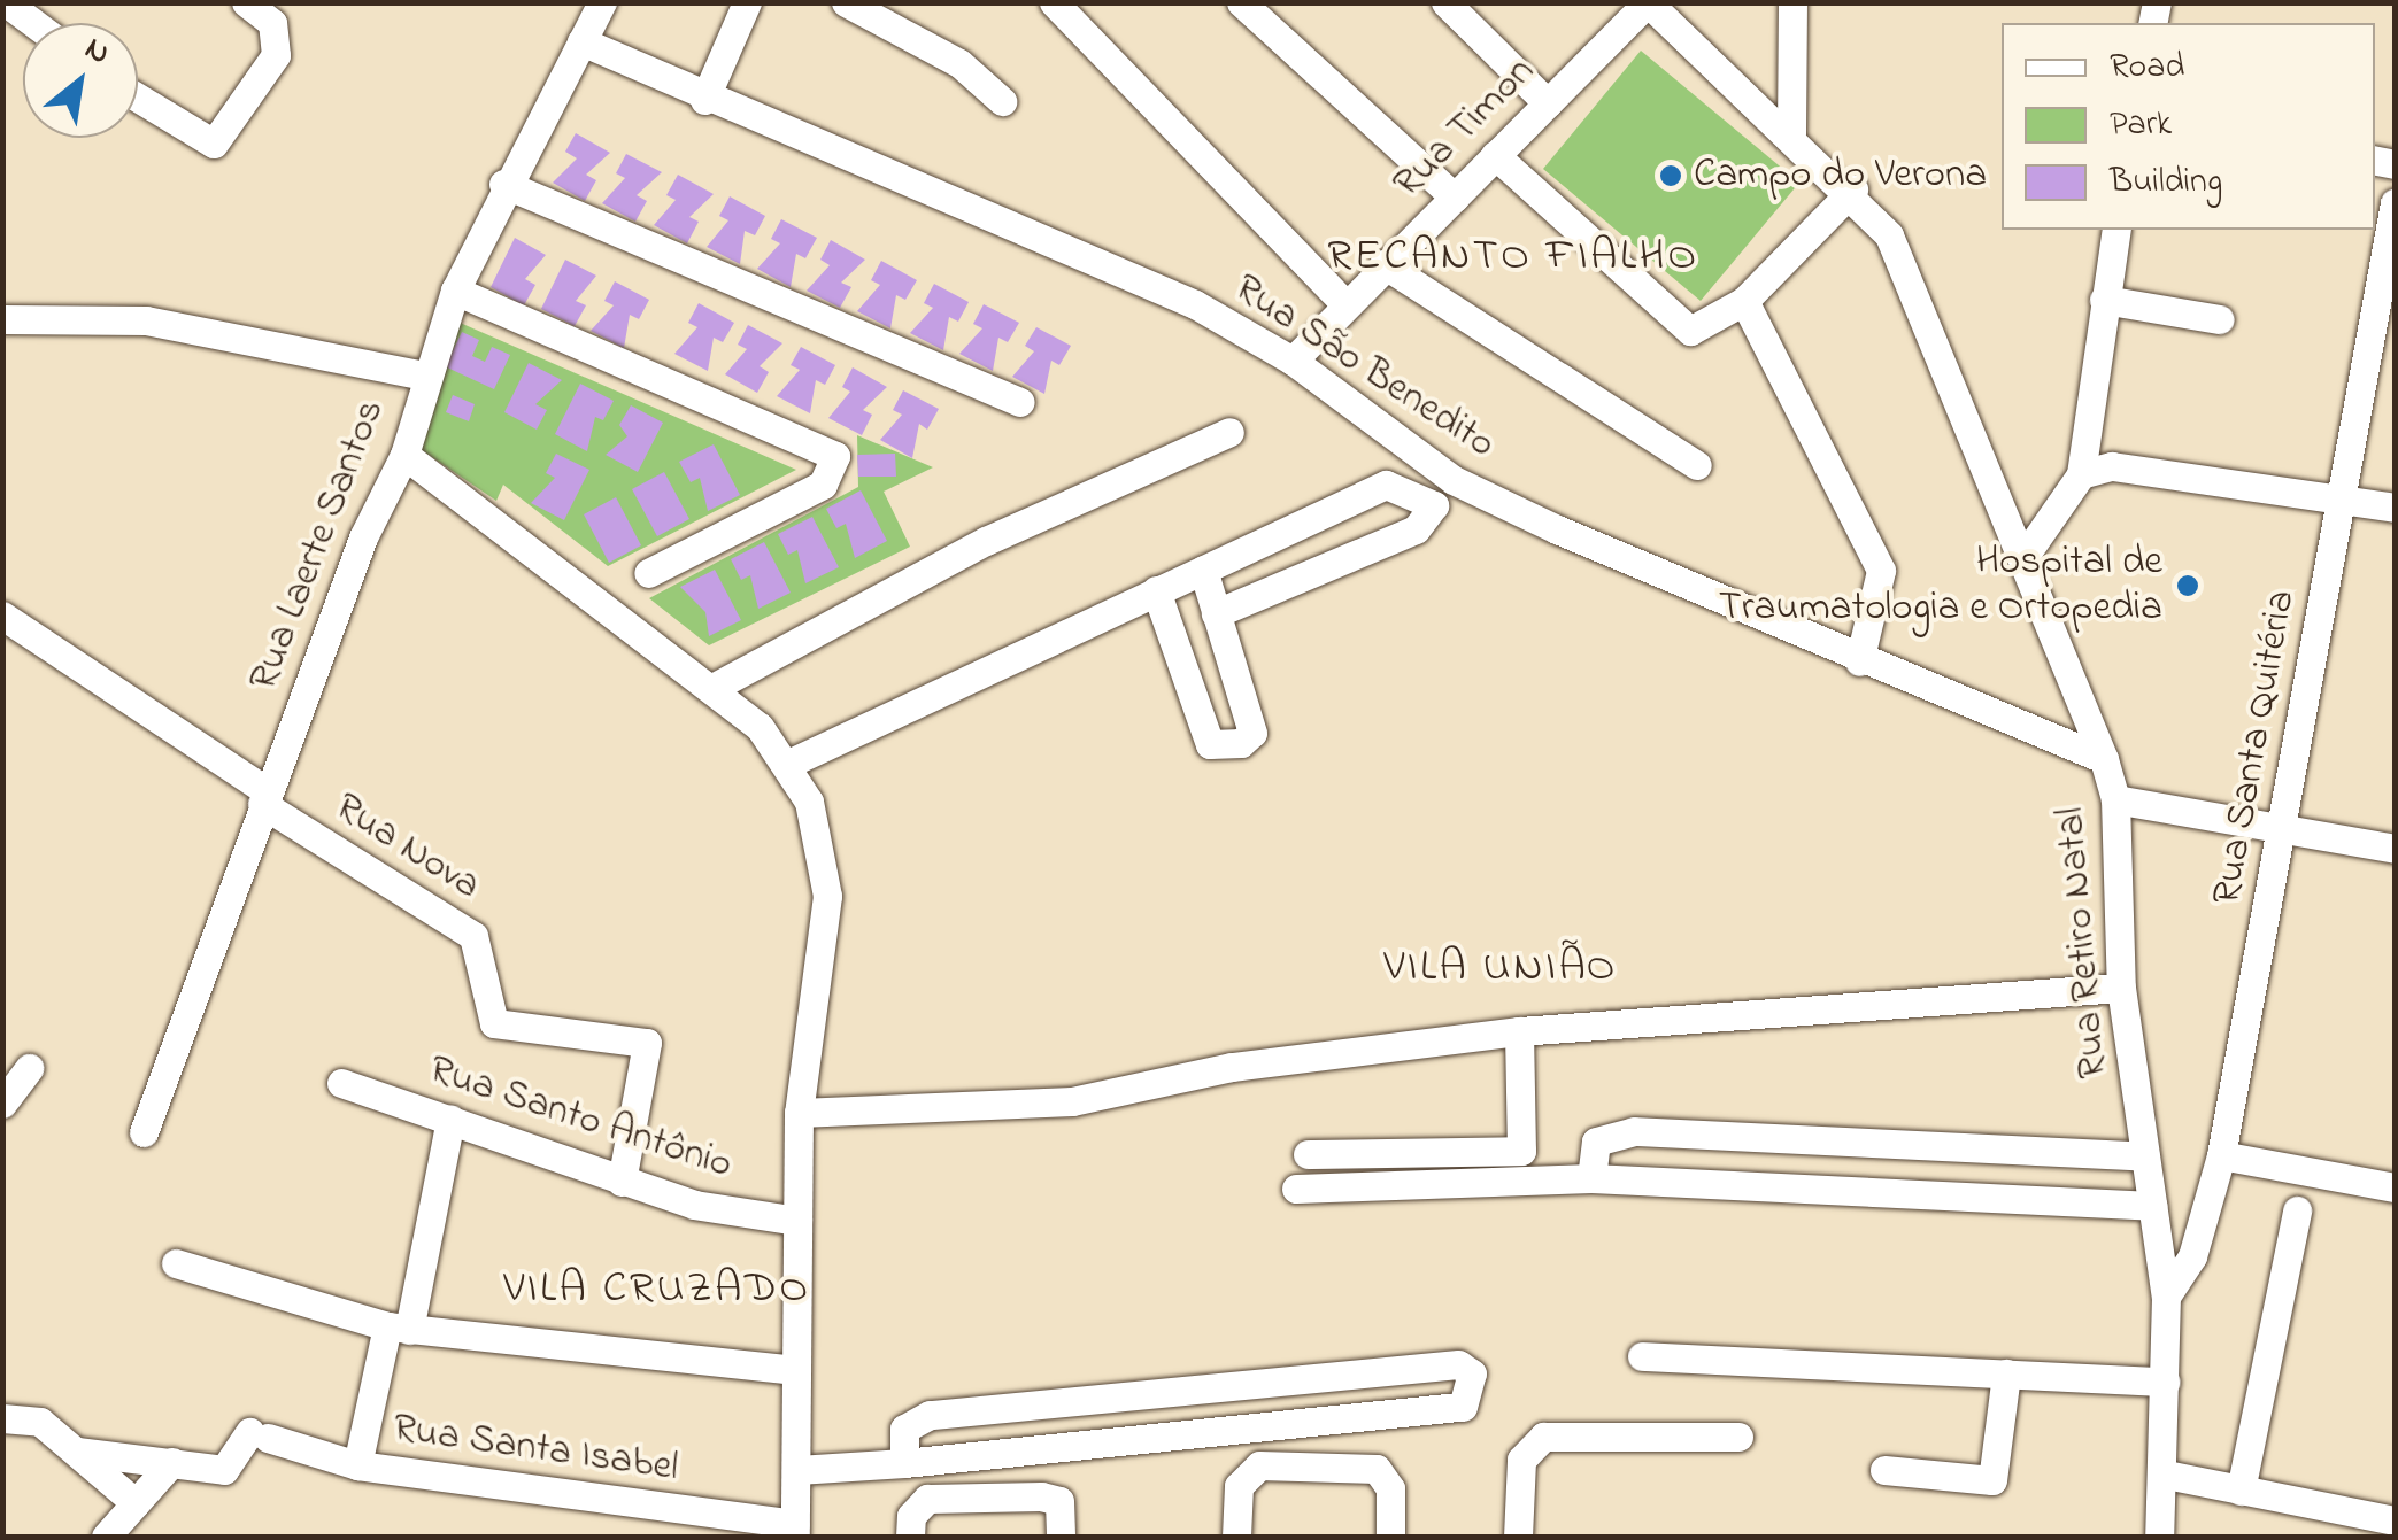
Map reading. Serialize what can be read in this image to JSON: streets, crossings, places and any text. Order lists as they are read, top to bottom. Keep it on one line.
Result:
{"streets":{"street":["Rua Timon","Rua São Benedito","Rua Laerte Santos","Rua Santa Quitéria","Rua Nova","Rua Retiro Natal","Rua Santo Antônio","Rua Santa Isabel"]},"crossings":[["Rua Timon","Rua São Benedito"],["Rua Timon","Rua Retiro Natal"],["Rua São Benedito","Rua Laerte Santos"],["Rua São Benedito","Rua Retiro Natal"],["Rua Laerte Santos","Rua Nova"],["Rua Santa Quitéria","Rua Retiro Natal"],["Rua Nova","Rua Santo Antônio"]],"districts":["RECANTO FIALHO","VILA UNIÃO","VILA CRUZADO"],"places":["Campo do Verona","Hospital de Traumatologia e Ortopedia"],"legend":["Road","Park","Building"],"north":"top right"}
